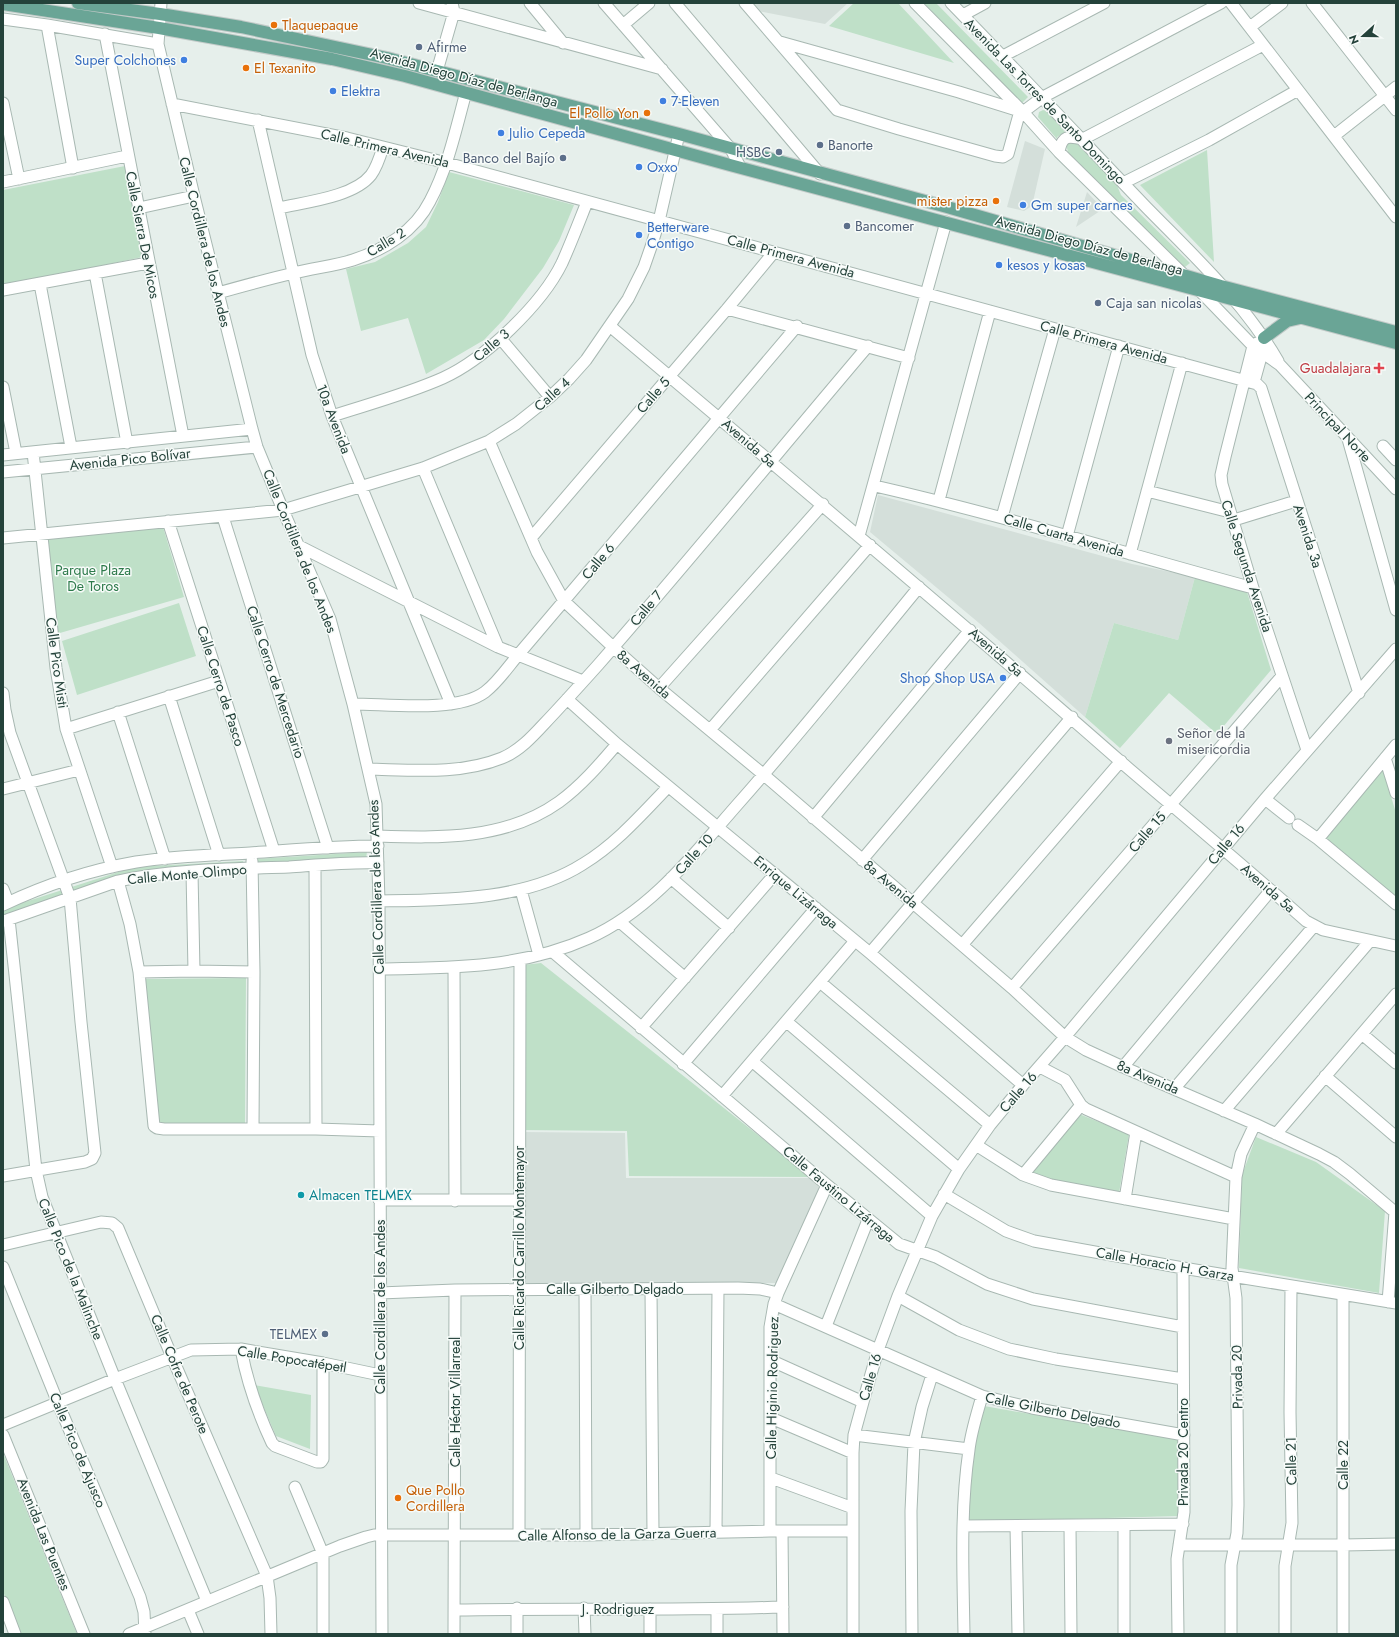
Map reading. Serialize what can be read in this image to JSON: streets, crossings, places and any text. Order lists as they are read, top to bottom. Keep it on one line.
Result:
{"streets":{"main road":["Avenida Diego Díaz de Berlanga"],"street":["Avenida Las Torres de Santo Domingo","Calle Primera Avenida","Calle Sierra De Micos","Calle Cordillera de los Andes","Calle 2","Calle 3","Calle 4","Calle 5","10a Avenida","Principal Norte","Avenida 5a","Avenida Pico Bolívar","Calle Cuarta Avenida","Avenida 3a","Calle 6","Calle Segunda Avenida","Calle 7","Calle Pico Misti","8a Avenida","Calle Cerro de Mercedario","Calle Cerro de Pasco","Calle 15","Calle 16","Calle 10","Calle Monte Olimpo","Enrique Lizárraga","Calle Faustino Lizárraga","Calle Ricardo Carrillo Montemayor","Calle Horacio H. Garza","Calle Pico de la Malinche","Calle Gilberto Delgado","Calle Popocatépetl","Calle Cofre de Perote","Privada 20","Calle Higinio Rodriguez","Calle Héctor Villarreal","Calle Pico de Ajusco","Privada 20 Centro","Calle 21","Calle 22","Avenida Las Puentes","Calle Alfonso de la Garza Guerra","J. Rodriguez"]},"crossings":[["Avenida Diego Díaz de Berlanga","Avenida Las Torres de Santo Domingo"],["Avenida Diego Díaz de Berlanga","Calle Cordillera de los Andes"],["Avenida Diego Díaz de Berlanga","Calle 2"],["Avenida Diego Díaz de Berlanga","Calle 4"],["Avenida Diego Díaz de Berlanga","Principal Norte"],["Avenida Las Torres de Santo Domingo","Principal Norte"],["Calle Primera Avenida","Calle Cordillera de los Andes"],["Calle Primera Avenida","Calle 2"],["Calle Primera Avenida","Calle 3"],["Calle Primera Avenida","Calle 4"],["Calle Primera Avenida","Calle 5"],["Calle Primera Avenida","10a Avenida"],["Calle Primera Avenida","Avenida 3a"],["Calle Primera Avenida","Calle Segunda Avenida"],["Calle Sierra De Micos","Avenida Pico Bolívar"],["Calle Cordillera de los Andes","Calle 2"],["Calle Cordillera de los Andes","Calle 4"],["Calle Cordillera de los Andes","Avenida Pico Bolívar"],["Calle Cordillera de los Andes","Calle 6"],["Calle Cordillera de los Andes","Calle 7"],["Calle Cordillera de los Andes","Calle 10"],["Calle Cordillera de los Andes","Calle Monte Olimpo"],["Calle Cordillera de los Andes","Calle Gilberto Delgado"],["Calle Cordillera de los Andes","Calle Popocatépetl"],["Calle Cordillera de los Andes","Calle Alfonso de la Garza Guerra"],["Calle 2","10a Avenida"],["Calle 3","10a Avenida"],["Calle 4","10a Avenida"],["Calle 4","Avenida 5a"],["Calle 4","Calle Pico Misti"],["Calle 4","8a Avenida"],["Calle 4","Calle Cerro de Mercedario"],["Calle 4","Calle Cerro de Pasco"],["Calle 5","Avenida 5a"],["Calle 5","8a Avenida"],["10a Avenida","Calle 6"],["Principal Norte","Calle Segunda Avenida"],["Avenida 5a","Calle 6"],["Avenida 5a","Calle 7"],["Avenida 5a","Calle 15"],["Avenida 5a","Calle 16"],["Avenida 5a","Calle 10"],["Avenida Pico Bolívar","Calle Pico Misti"],["Calle Cuarta Avenida","Calle Segunda Avenida"],["Avenida 3a","Calle Segunda Avenida"],["Avenida 3a","Calle 16"],["Calle 6","8a Avenida"],["Calle Segunda Avenida","Calle 15"],["Calle Segunda Avenida","Calle 16"],["Calle 7","8a Avenida"],["Calle 7","Enrique Lizárraga"],["Calle Pico Misti","Calle Monte Olimpo"],["8a Avenida","Calle 15"],["8a Avenida","Calle 16"],["8a Avenida","Calle 10"],["8a Avenida","Privada 20"],["Calle Cerro de Mercedario","Calle Monte Olimpo"],["Calle Cerro de Pasco","Calle Monte Olimpo"],["Calle 16","Enrique Lizárraga"],["Calle 16","Calle Faustino Lizárraga"],["Calle 16","Calle Horacio H. Garza"],["Calle 16","Calle Gilberto Delgado"],["Calle 16","Calle Alfonso de la Garza Guerra"],["Calle 10","Enrique Lizárraga"],["Calle 10","Calle Faustino Lizárraga"],["Calle 10","Calle Ricardo Carrillo Montemayor"],["Calle Monte Olimpo","Enrique Lizárraga"],["Calle Monte Olimpo","Calle Pico de la Malinche"],["Calle Faustino Lizárraga","Calle Higinio Rodriguez"],["Calle Faustino Lizárraga","Privada 20 Centro"],["Calle Ricardo Carrillo Montemayor","Calle Gilberto Delgado"],["Calle Ricardo Carrillo Montemayor","Calle Alfonso de la Garza Guerra"],["Calle Horacio H. Garza","Privada 20"],["Calle Horacio H. Garza","Privada 20 Centro"],["Calle Horacio H. Garza","Calle 21"],["Calle Horacio H. Garza","Calle 22"],["Calle Pico de la Malinche","Calle Popocatépetl"],["Calle Pico de la Malinche","Calle Cofre de Perote"],["Calle Pico de la Malinche","Calle Alfonso de la Garza Guerra"],["Calle Gilberto Delgado","Calle Higinio Rodriguez"],["Calle Gilberto Delgado","Calle Héctor Villarreal"],["Calle Gilberto Delgado","Privada 20 Centro"],["Calle Popocatépetl","Calle Cofre de Perote"],["Calle Popocatépetl","Calle Pico de Ajusco"],["Calle Cofre de Perote","Calle Alfonso de la Garza Guerra"],["Calle Higinio Rodriguez","Calle Alfonso de la Garza Guerra"],["Calle Héctor Villarreal","Calle Alfonso de la Garza Guerra"],["Calle Héctor Villarreal","J. Rodriguez"],["Calle Pico de Ajusco","Calle Alfonso de la Garza Guerra"]],"parks":["Parque Plaza De Toros"],"places":{"other":["Tlaquepaque","Afirme","Super Colchones","El Texanito","Elektra","7-Eleven","El Pollo Yon","Julio Cepeda","Banorte","HSBC","Banco del Bajío","Oxxo","mister pizza","Gm super carnes","Bancomer","Betterware Contigo","kesos y kosas","Caja san nicolas","Shop Shop USA","Señor de la misericordia","Almacen TELMEX","TELMEX","Que Pollo Cordillera"],"health":["Guadalajara"]},"north":"left"}
